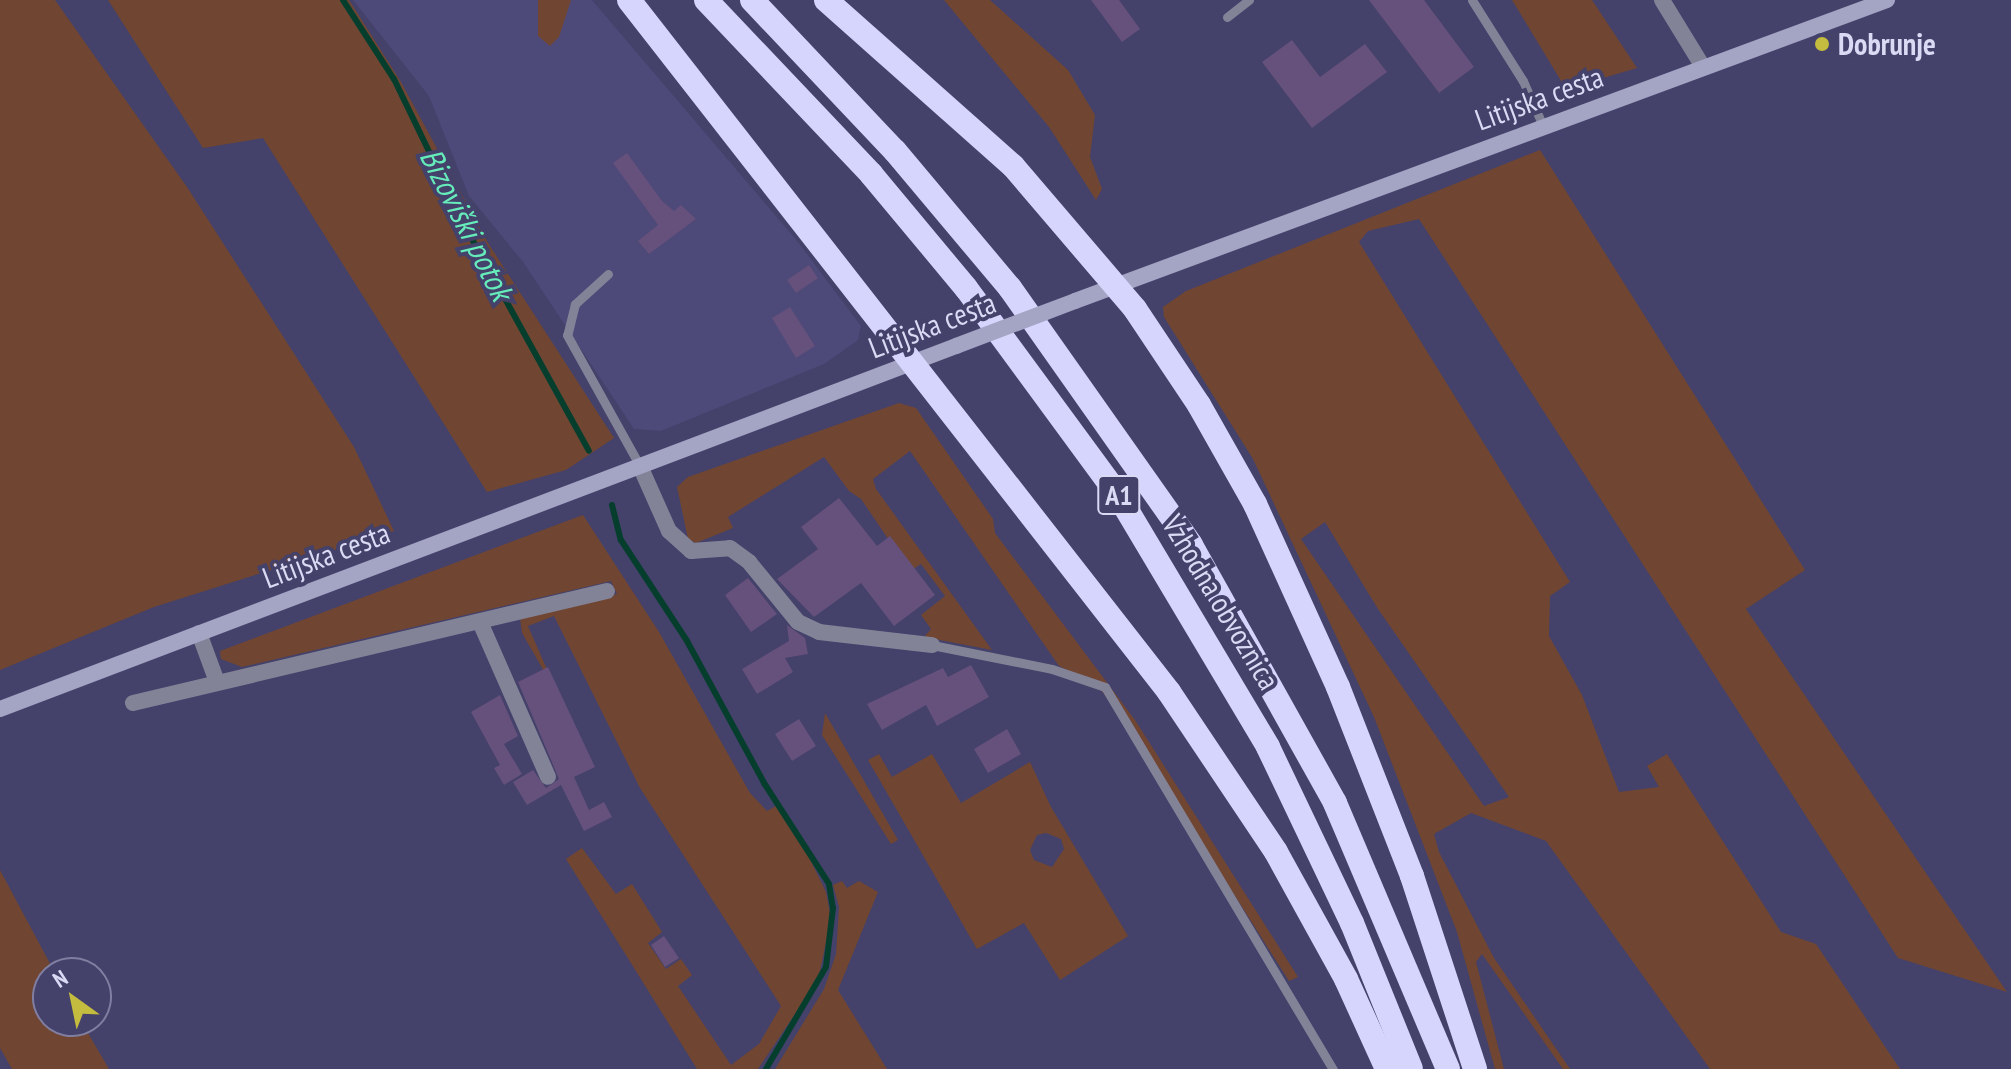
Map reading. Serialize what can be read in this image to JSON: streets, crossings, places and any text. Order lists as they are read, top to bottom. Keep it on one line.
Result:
{"streets":{"highway":["A1","Vzhodna obvoznica"],"main road":["Litijska cesta"]},"water":["Bizoviški potok"],"places":["Dobrunje"],"north":"top left"}
